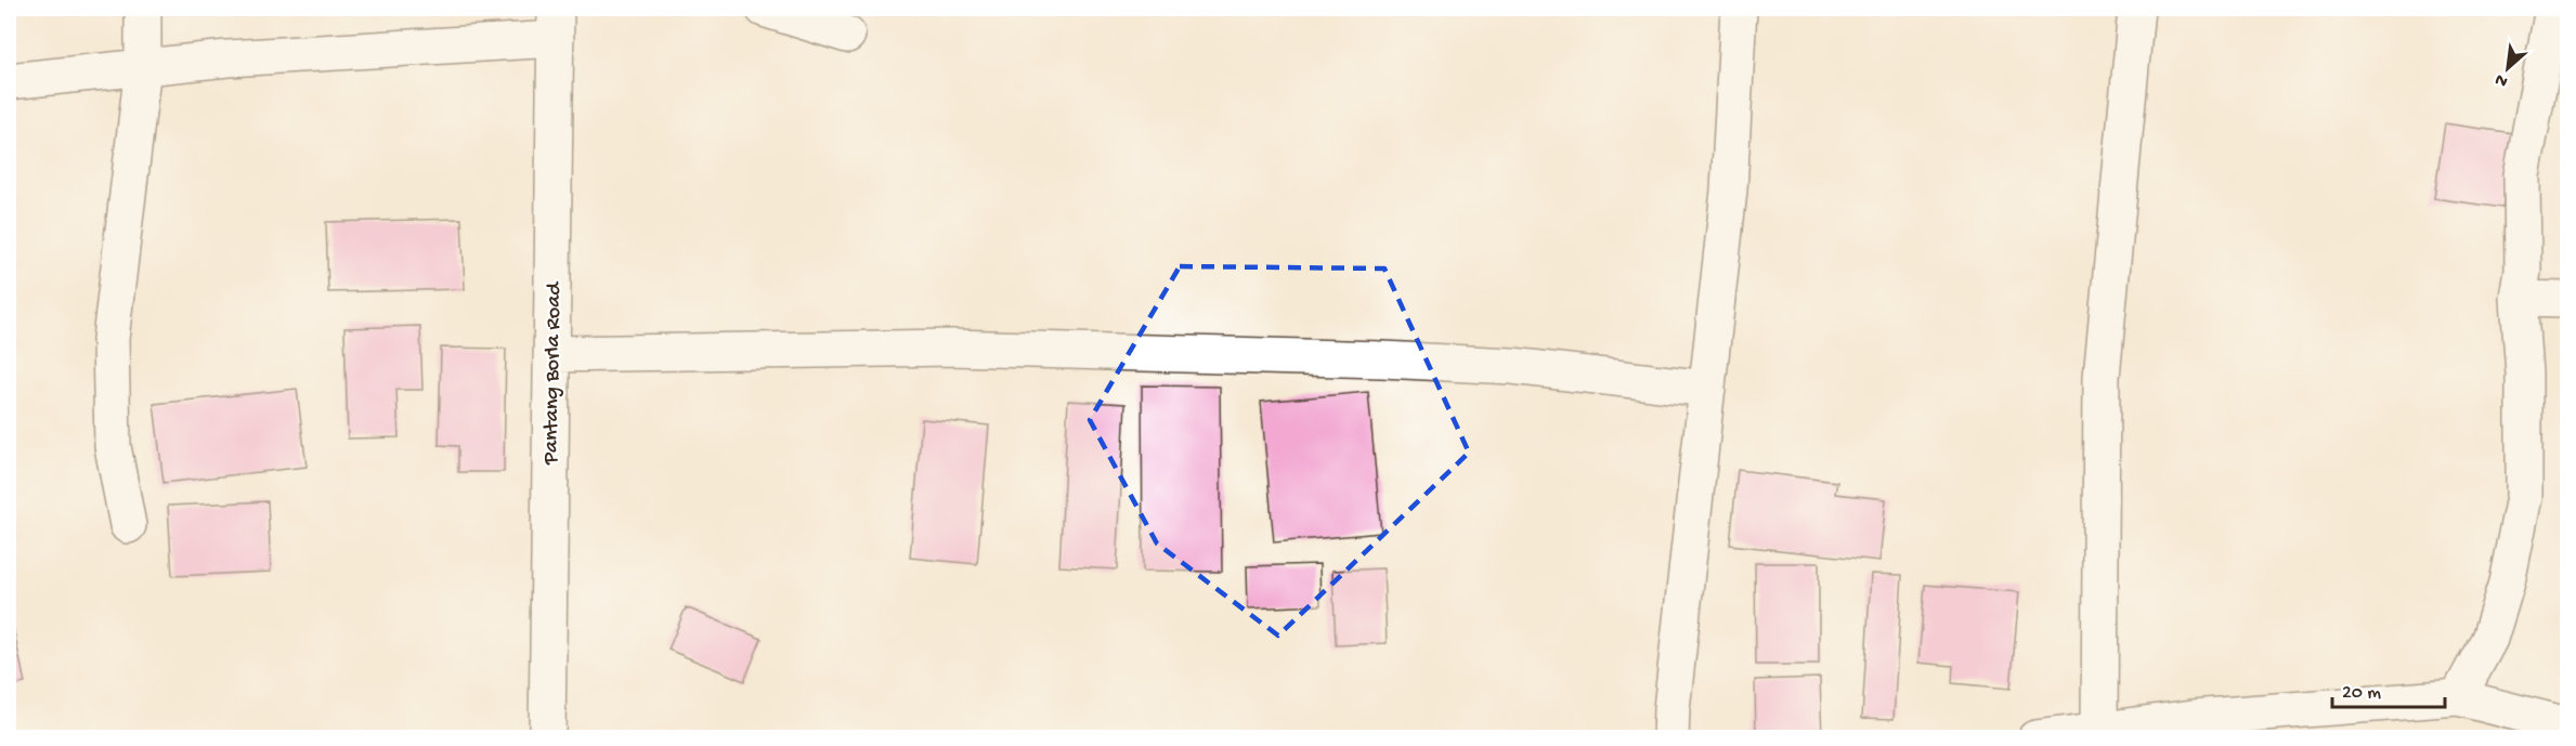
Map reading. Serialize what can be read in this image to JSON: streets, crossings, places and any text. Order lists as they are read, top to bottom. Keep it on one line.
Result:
{"streets":{"street":["Pantang Borla Road"]},"scale_bar":"20 m","north":"bottom left"}
